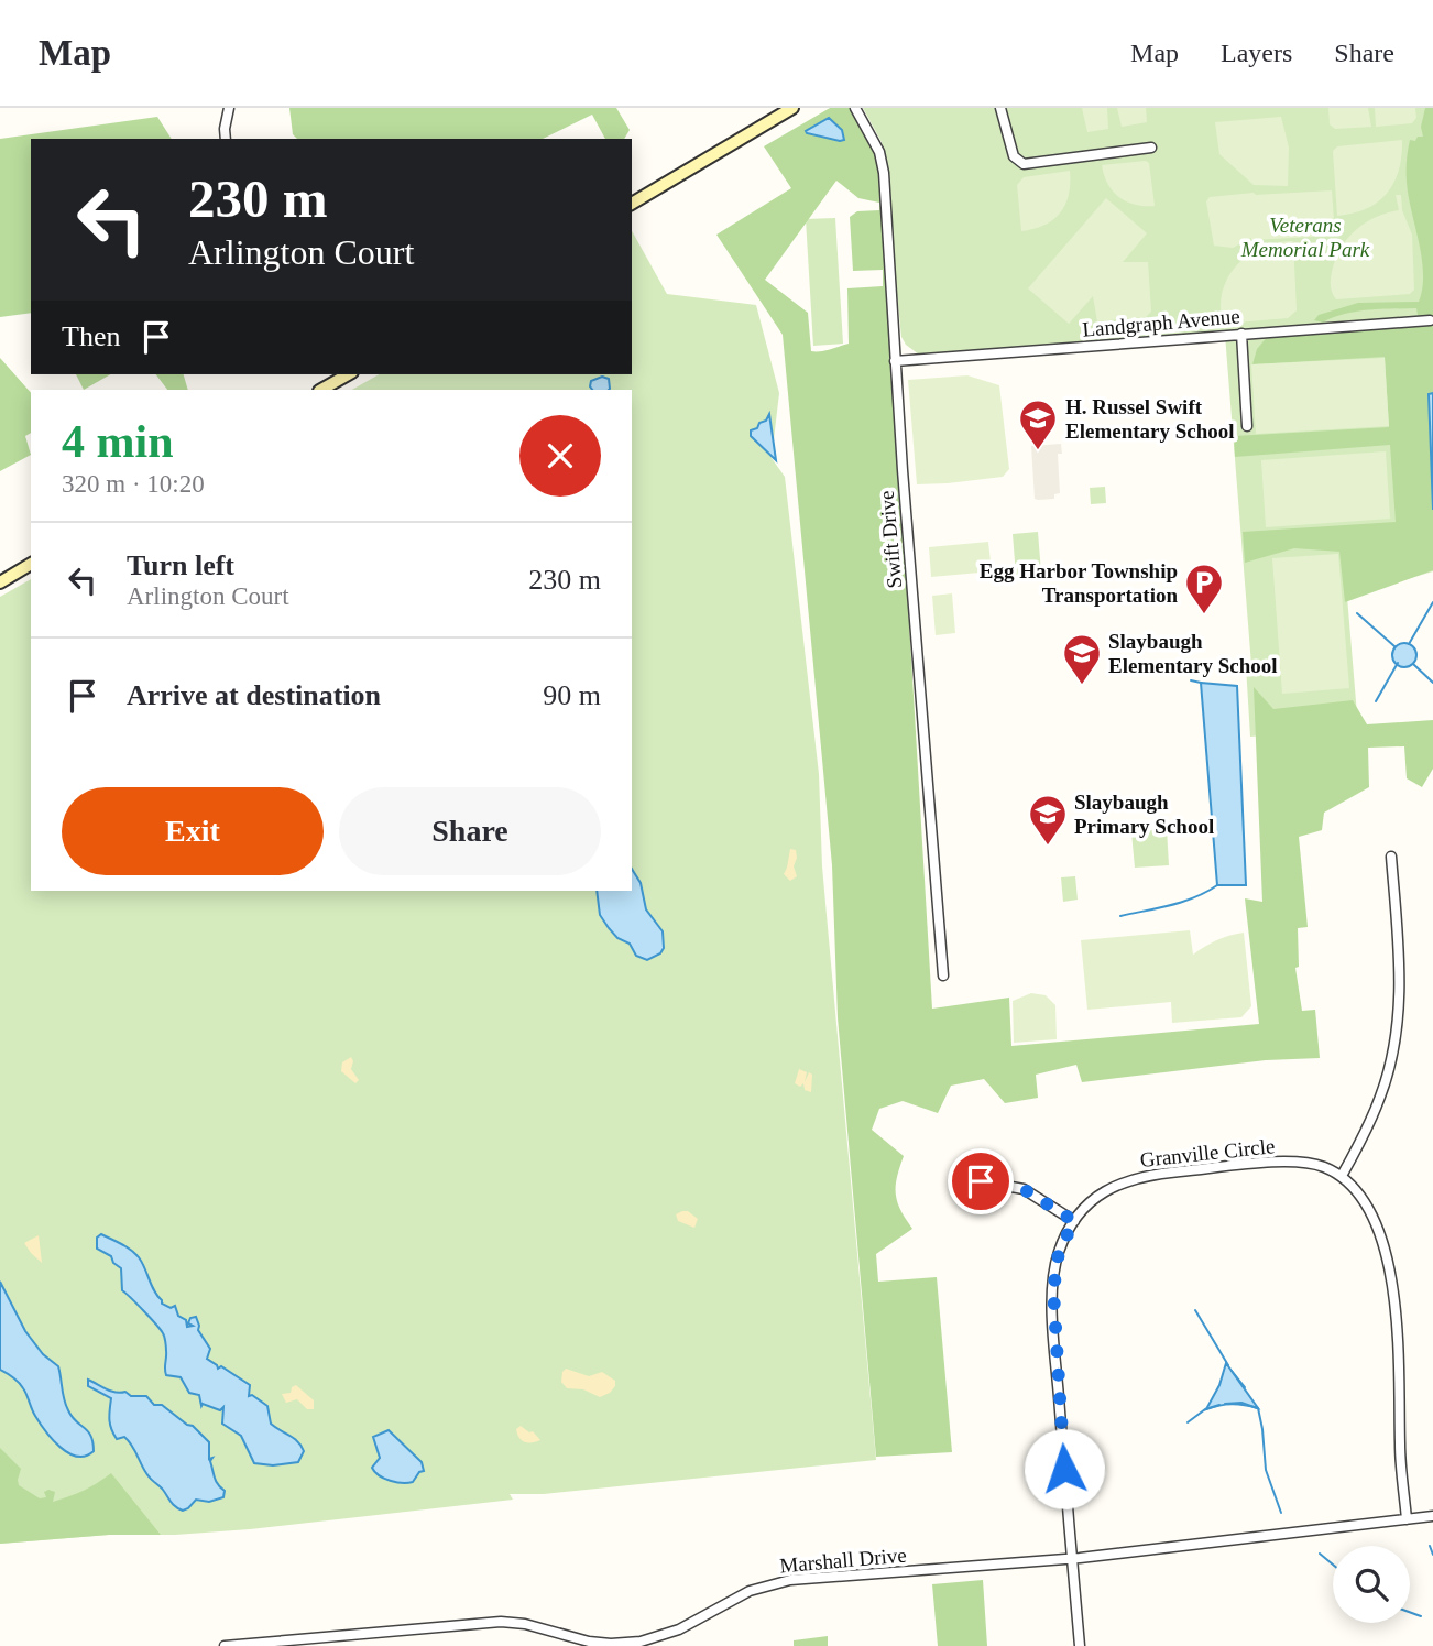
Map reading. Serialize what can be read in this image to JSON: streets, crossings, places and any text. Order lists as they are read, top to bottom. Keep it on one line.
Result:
{"streets":{"street":["Landgraph Avenue","Swift Drive","Granville Circle","Marshall Drive"]},"crossings":[["Landgraph Avenue","Swift Drive"],["Granville Circle","Marshall Drive"]],"parks":["Veterans Memorial Park"],"places":{"school or university":["H. Russel Swift Elementary School","Slaybaugh Elementary School","Slaybaugh Primary School"],"parking":["Egg Harbor Township Transportation"]},"page":{"header":"Map","nav":["Map","Layers","Share"],"turn":["230 m","Arlington Court"],"then":"Then","heading":["4 min","320 m · 10:20"],"list":[{"name":"Turn left","note":"Arlington Court","value":"230 m"},{"name":"Arrive at destination","value":"90 m"}],"buttons":["Exit","Share"]}}
